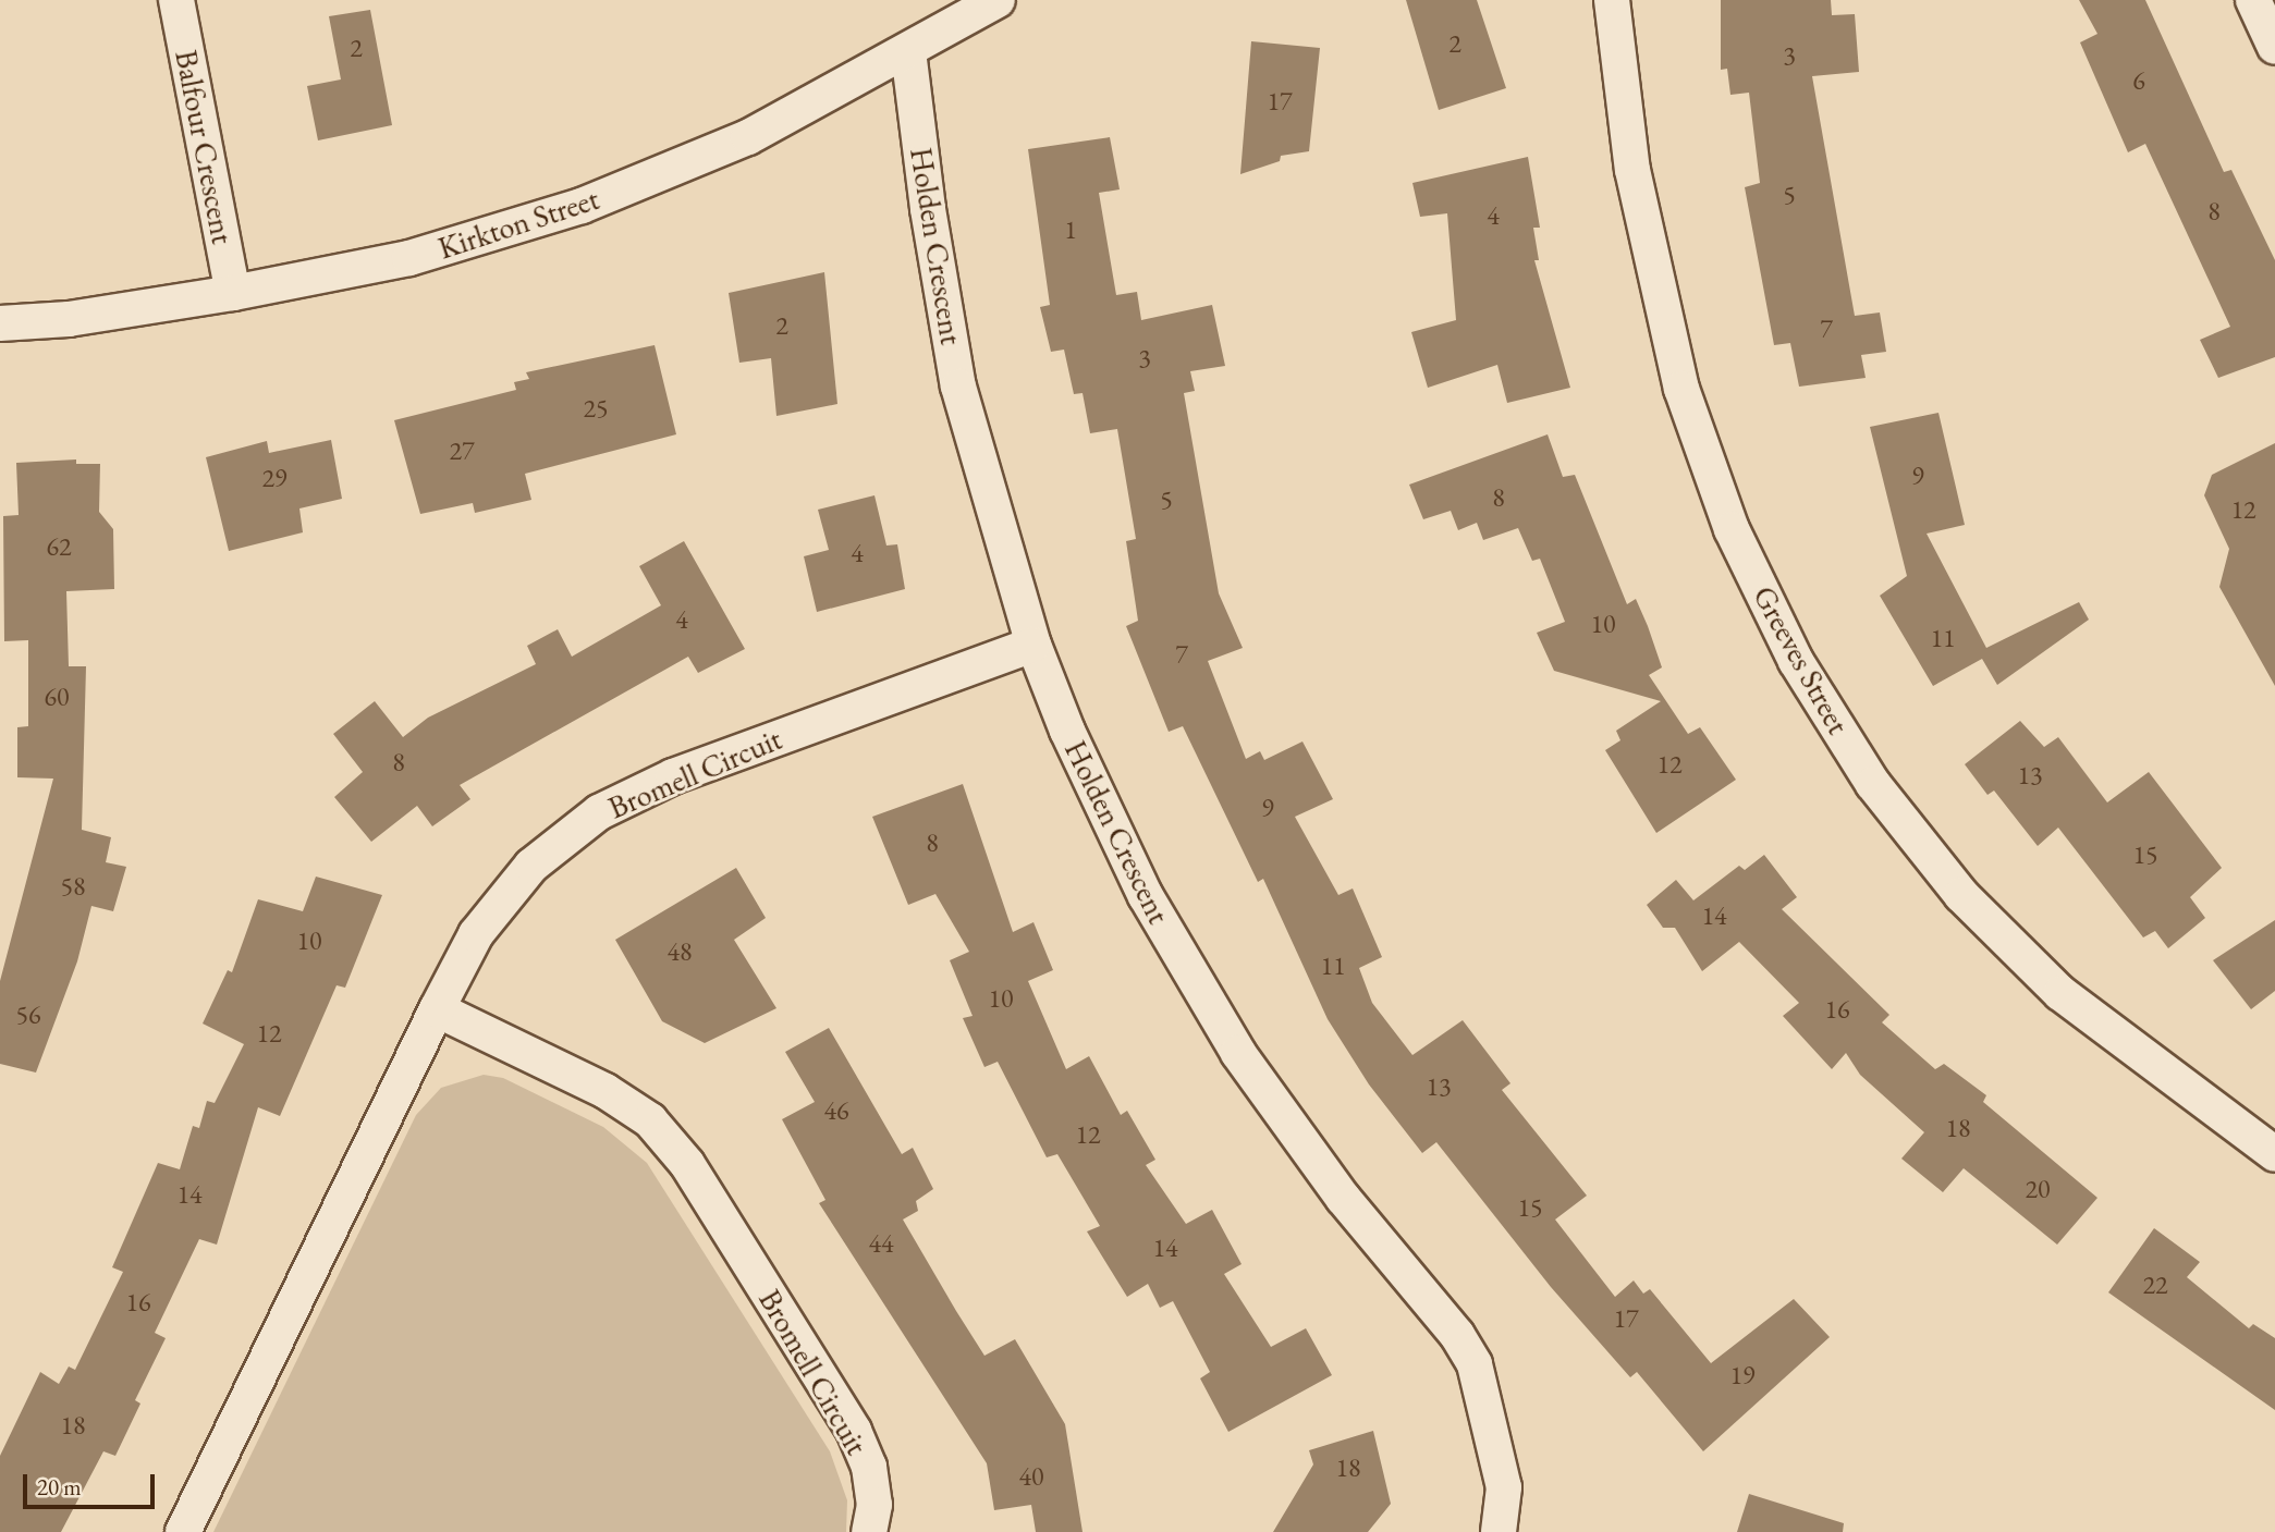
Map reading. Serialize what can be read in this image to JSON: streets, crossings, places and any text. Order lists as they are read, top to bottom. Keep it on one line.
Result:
{"streets":{"street":["Balfour Crescent","Kirkton Street","Holden Crescent","Greeves Street","Bromell Circuit"]},"crossings":[["Balfour Crescent","Kirkton Street"],["Kirkton Street","Holden Crescent"],["Holden Crescent","Bromell Circuit"]],"house_numbers":["2","2","3","6","17","5","8","4","1","2","7","3","25","27","9","29","8","5","12","62","4","4","10","11","7","60","8","12","13","9","8","15","58","14","10","48","11","10","16","56","12","13","46","18","12","20","14","15","44","14","22","16","17","19","18","18","40"],"scale_bar":"20 m"}
